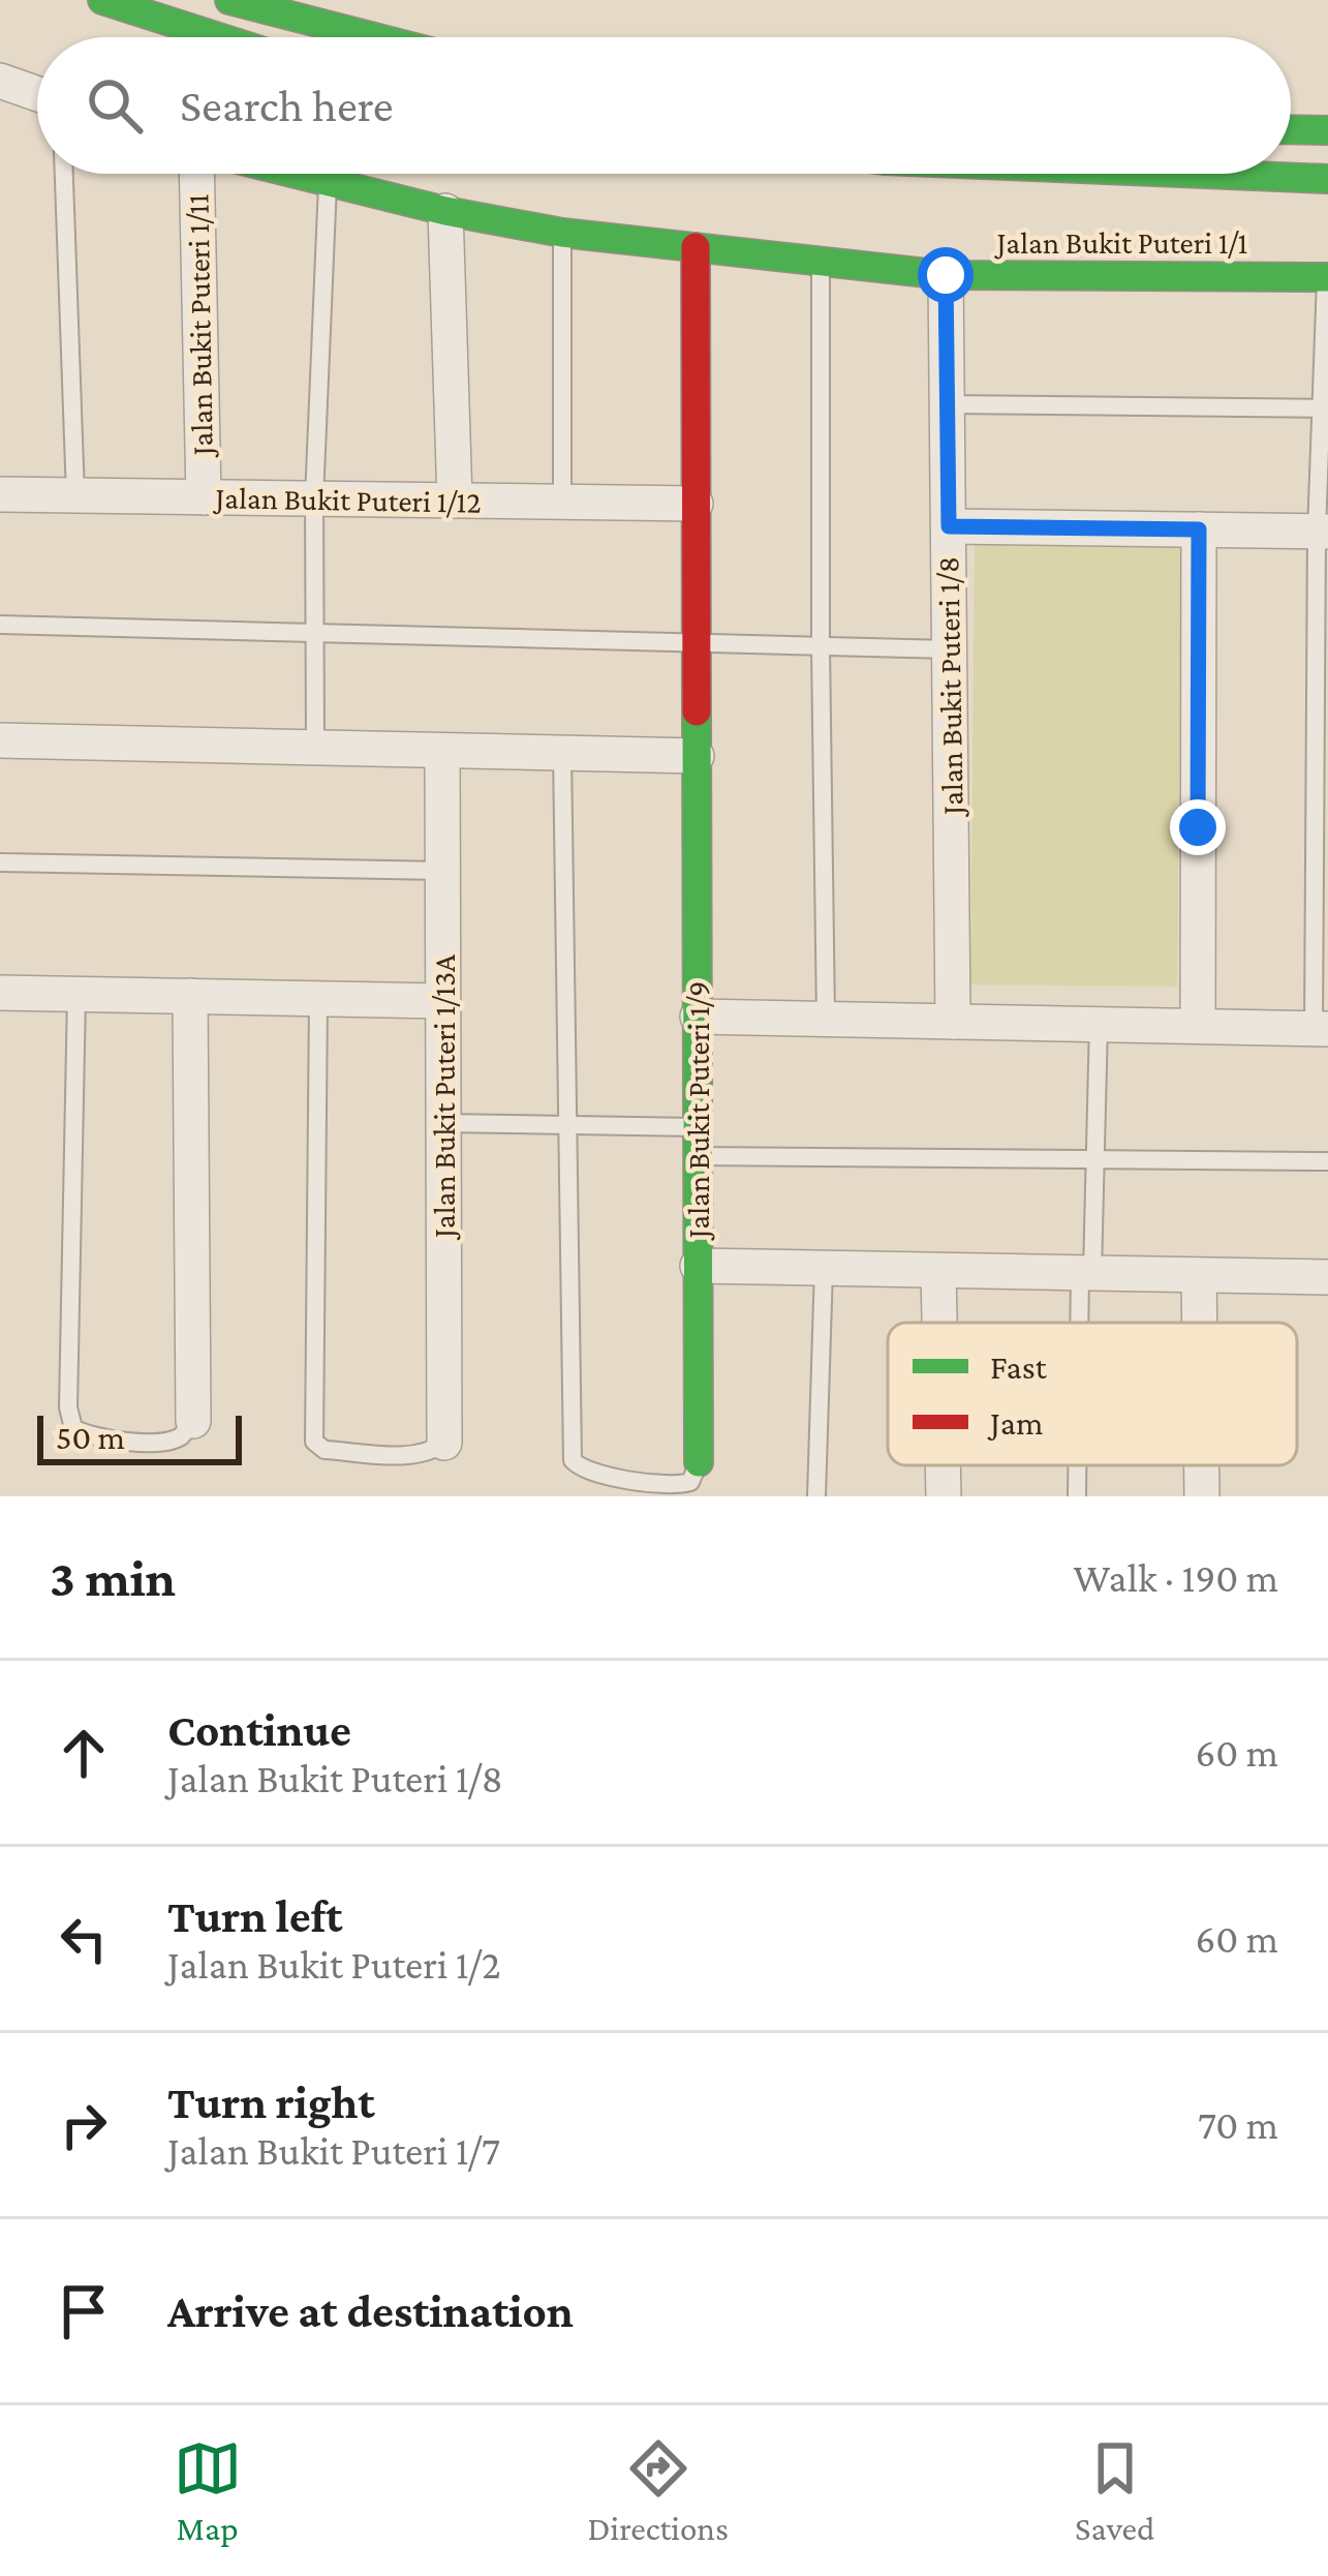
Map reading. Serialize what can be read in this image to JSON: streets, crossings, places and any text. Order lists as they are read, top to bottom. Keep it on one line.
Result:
{"streets":{"street":["Jalan Bukit Puteri 1/1","Jalan Bukit Puteri 1/11","Jalan Bukit Puteri 1/12","Jalan Bukit Puteri 1/8","Jalan Bukit Puteri 1/13A","Jalan Bukit Puteri 1/9"]},"crossings":[["Jalan Bukit Puteri 1/1","Jalan Bukit Puteri 1/8"],["Jalan Bukit Puteri 1/1","Jalan Bukit Puteri 1/9"],["Jalan Bukit Puteri 1/11","Jalan Bukit Puteri 1/12"],["Jalan Bukit Puteri 1/12","Jalan Bukit Puteri 1/9"]],"legend":["Fast","Jam"],"scale_bar":"50 m","page":{"search":"Search here","scale":"50 m","heading":["3 min","Walk · 190 m"],"list":[["Continue","Jalan Bukit Puteri 1/8","60 m"],["Turn left","Jalan Bukit Puteri 1/2","60 m"],["Turn right","Jalan Bukit Puteri 1/7","70 m"],"Arrive at destination"],"nav":["Map","Directions","Saved"]}}
